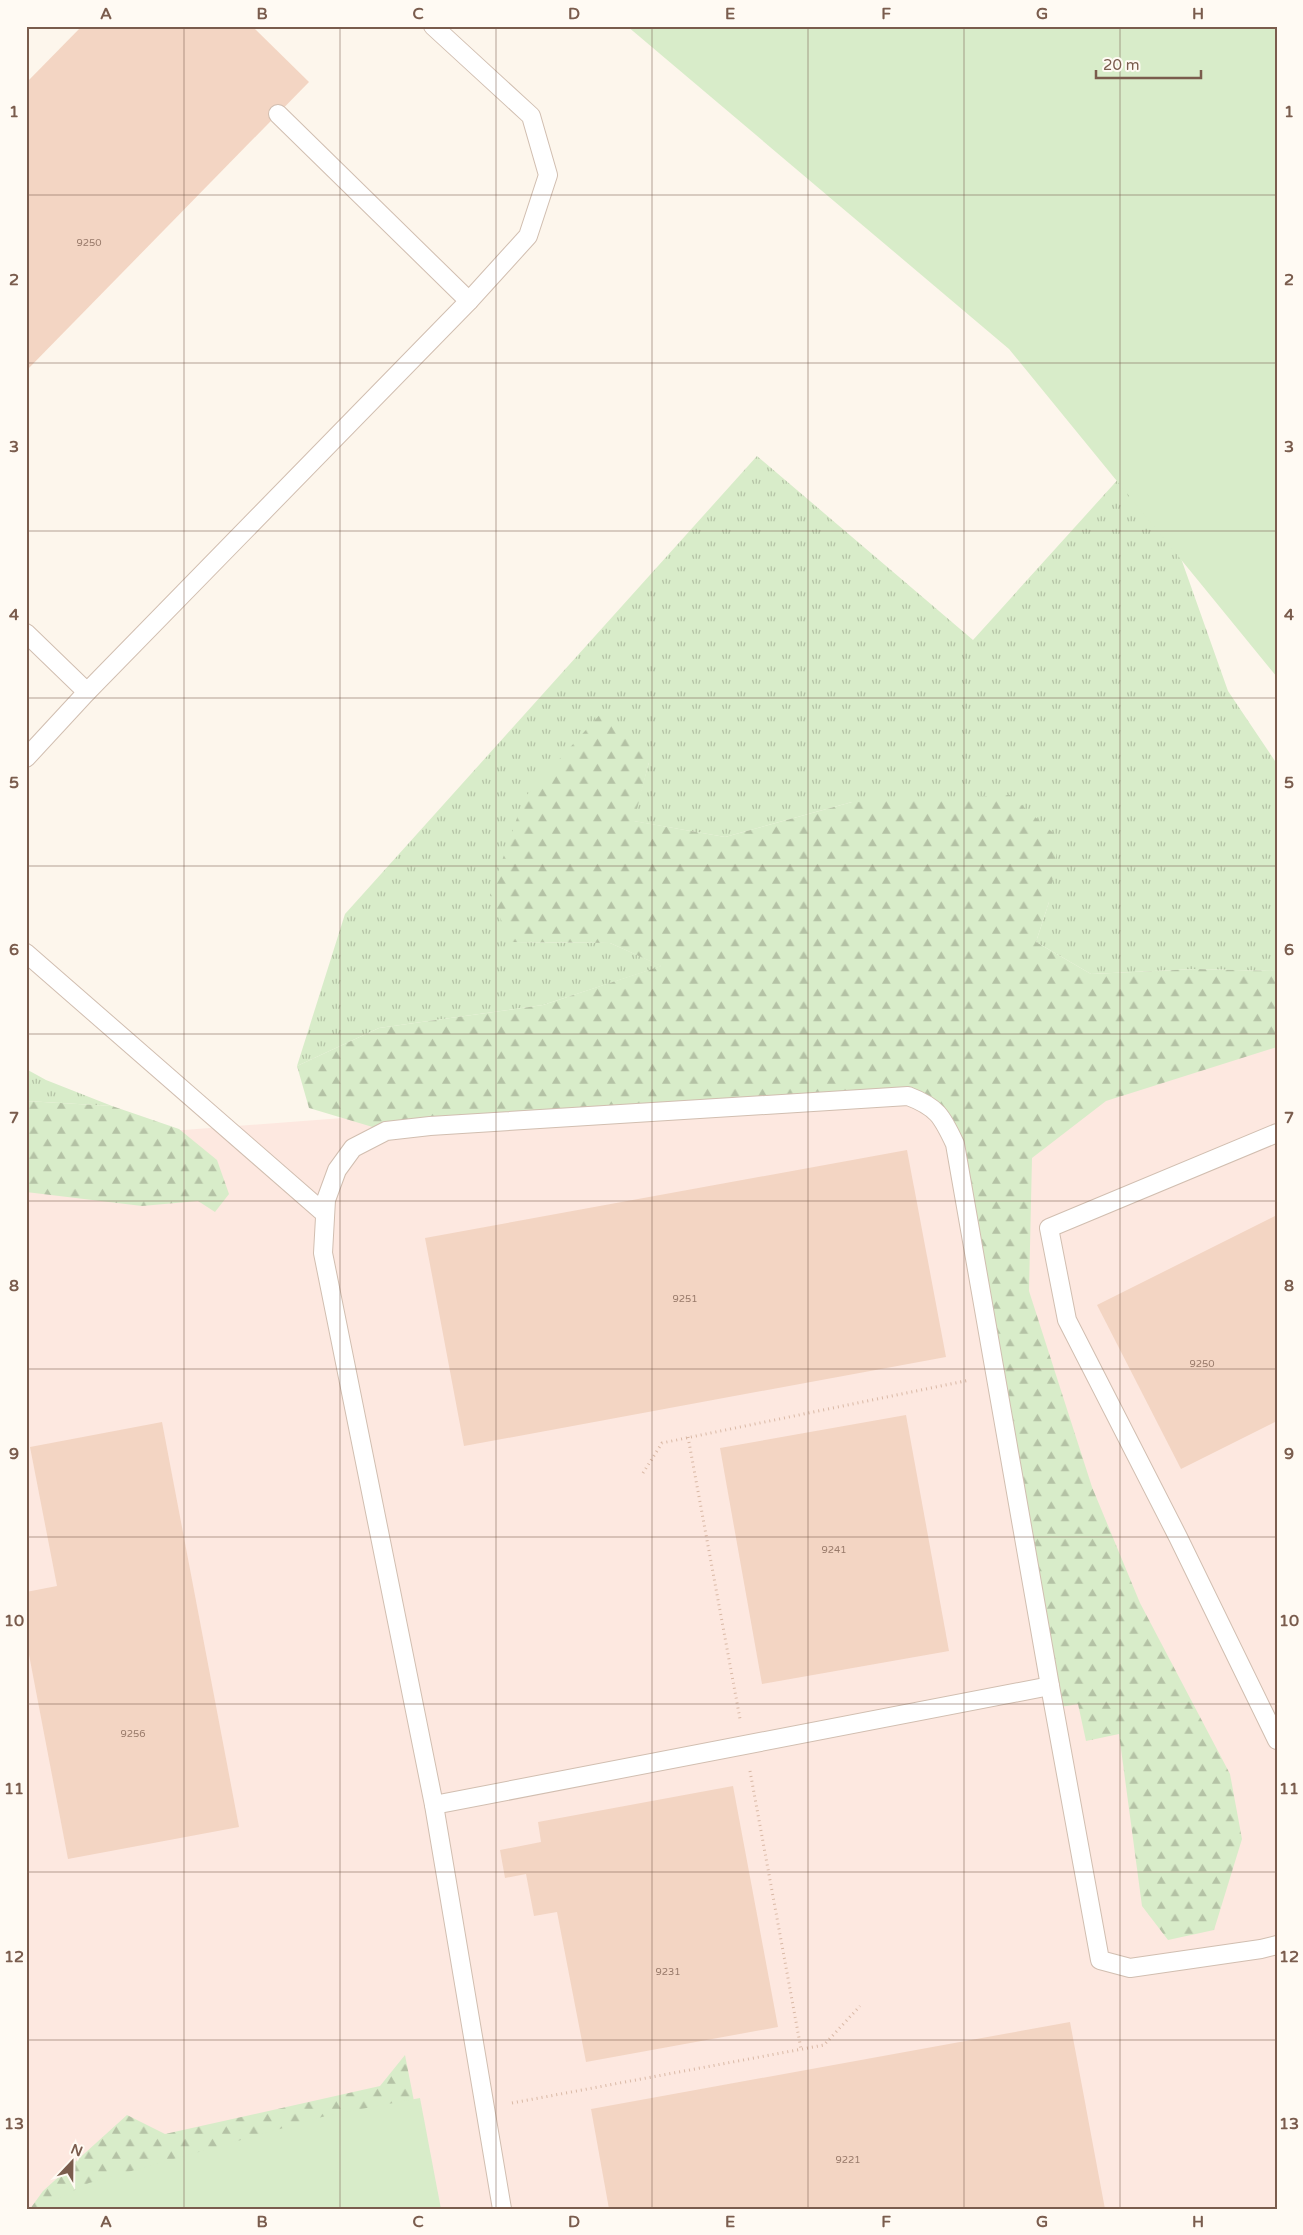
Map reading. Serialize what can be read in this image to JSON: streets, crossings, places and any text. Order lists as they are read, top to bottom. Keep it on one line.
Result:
{"house_numbers":["9250","9251","9250","9241","9256","9231","9221"],"scale_bar":"20 m","north":"top","grid":{"columns":["A","B","C","D","E","F","G","H"],"rows":["1","2","3","4","5","6","7","8","9","10","11","12","13"]}}
